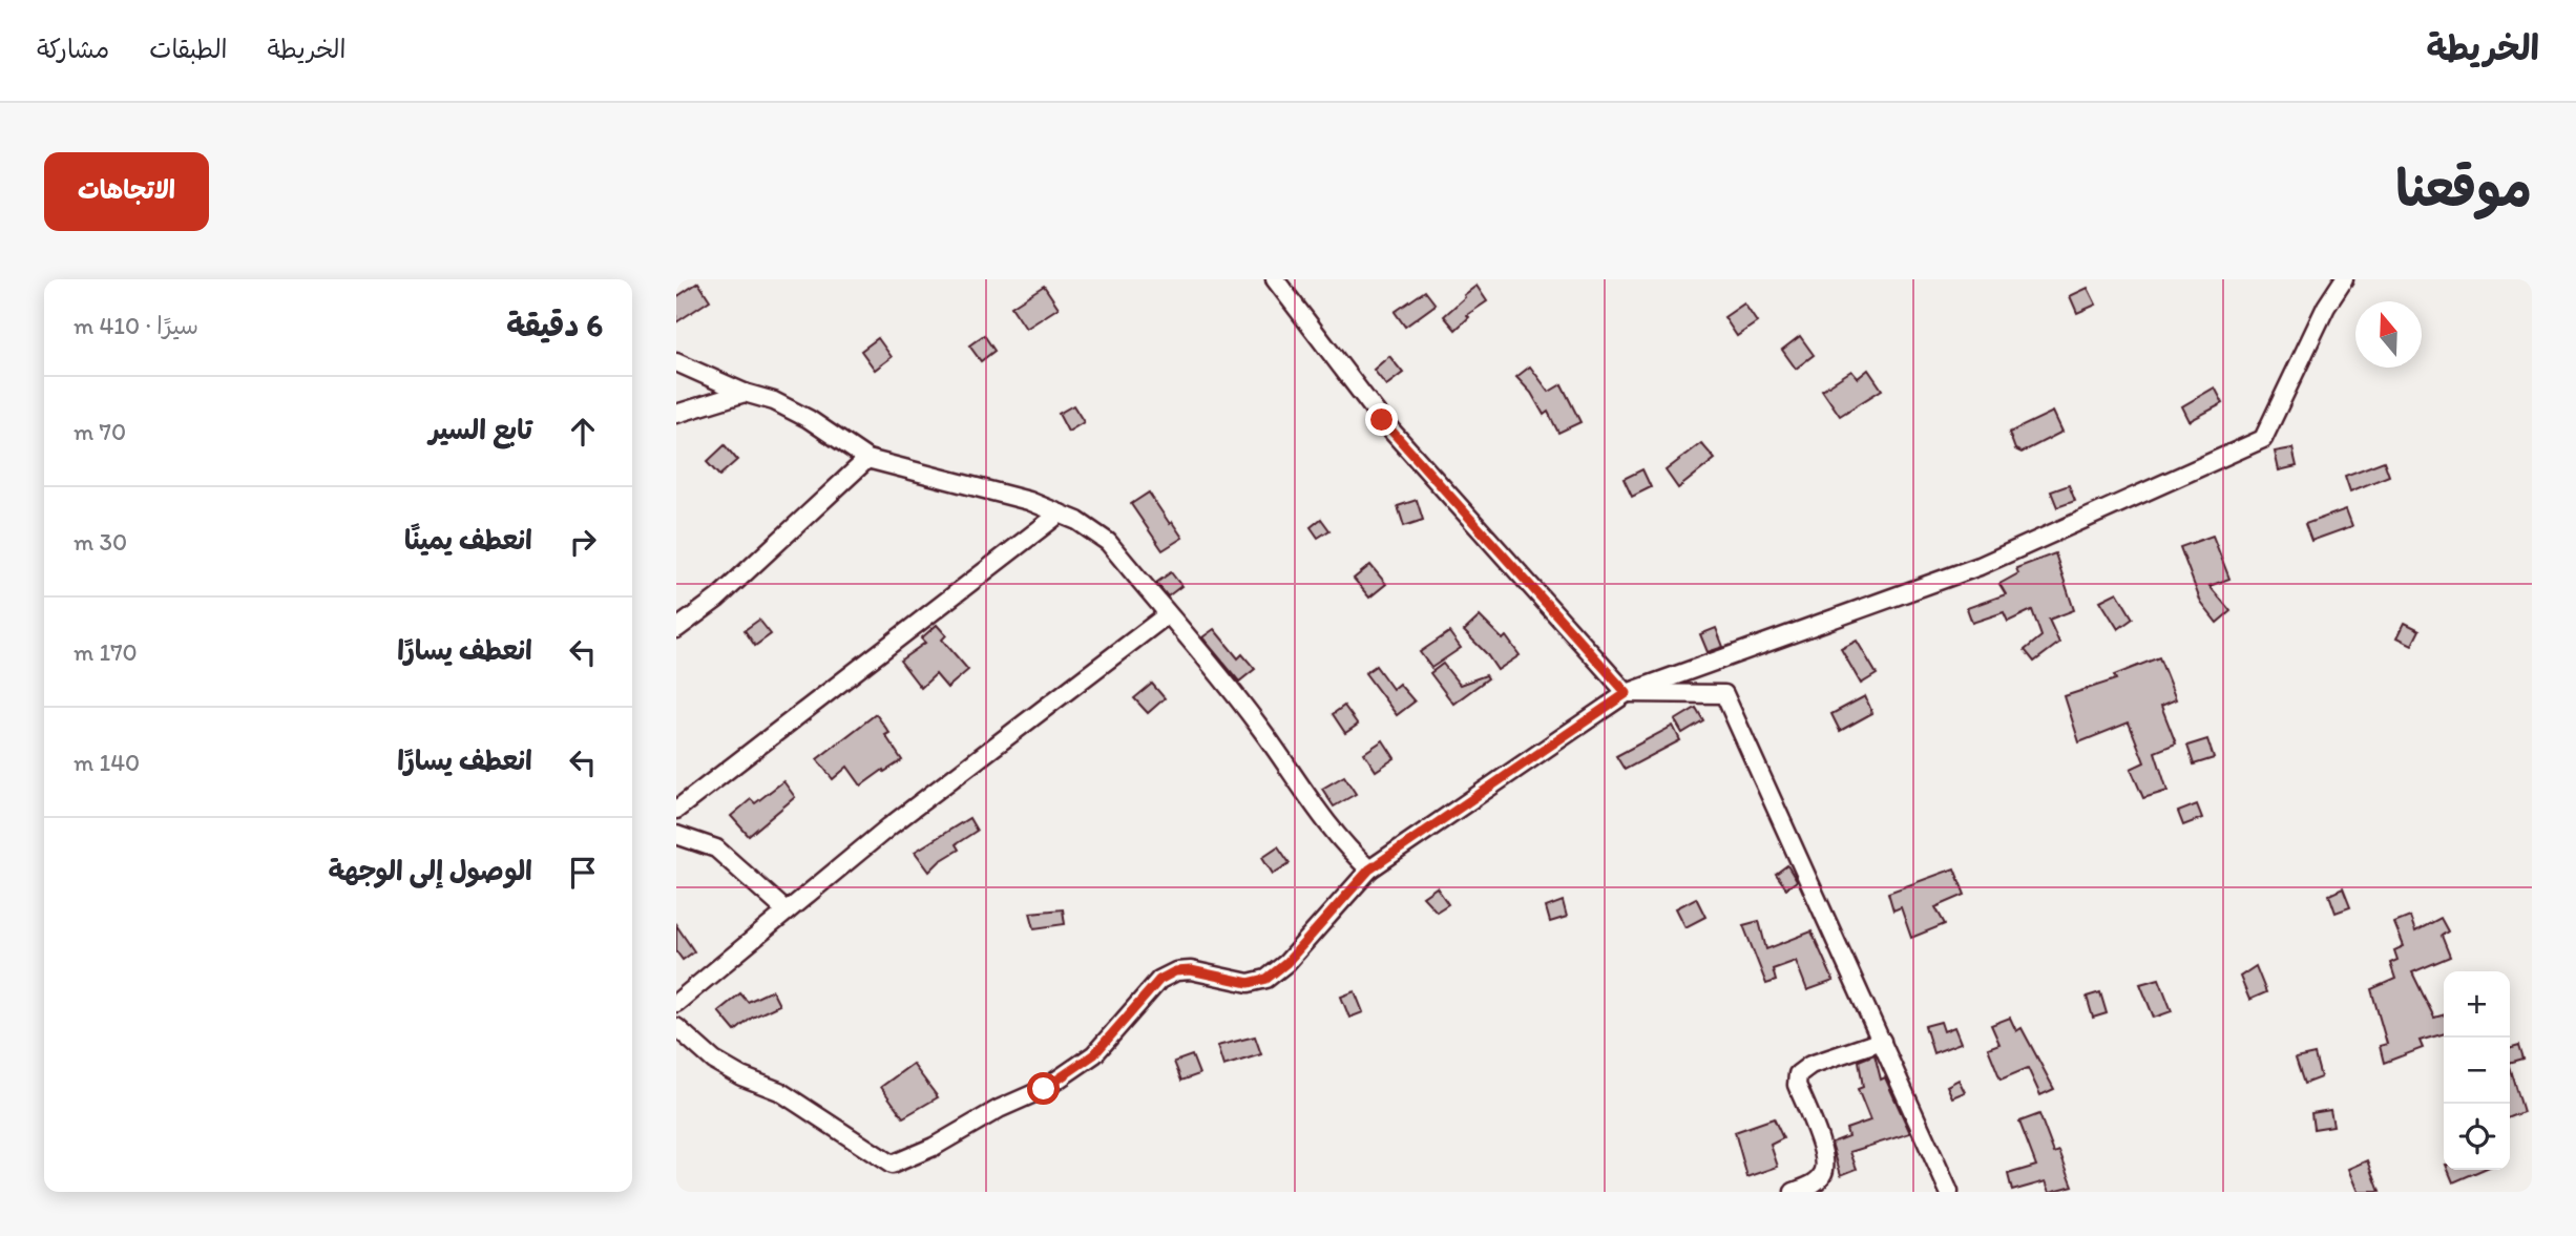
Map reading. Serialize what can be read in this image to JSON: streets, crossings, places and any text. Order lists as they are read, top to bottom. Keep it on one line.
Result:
{"north":"top","page":{"header":"الخريطة","nav":["الخريطة","الطبقات","مشاركة"],"title":"موقعنا","buttons":"الاتجاهات","heading":["6 دقيقة","سيرًا · 410 m"],"list":[["تابع السير","70 m"],["انعطف يمينًا","30 m"],["انعطف يسارًا","170 m"],["انعطف يسارًا","140 m"],"الوصول إلى الوجهة"],"map_buttons":["+","−"]}}
